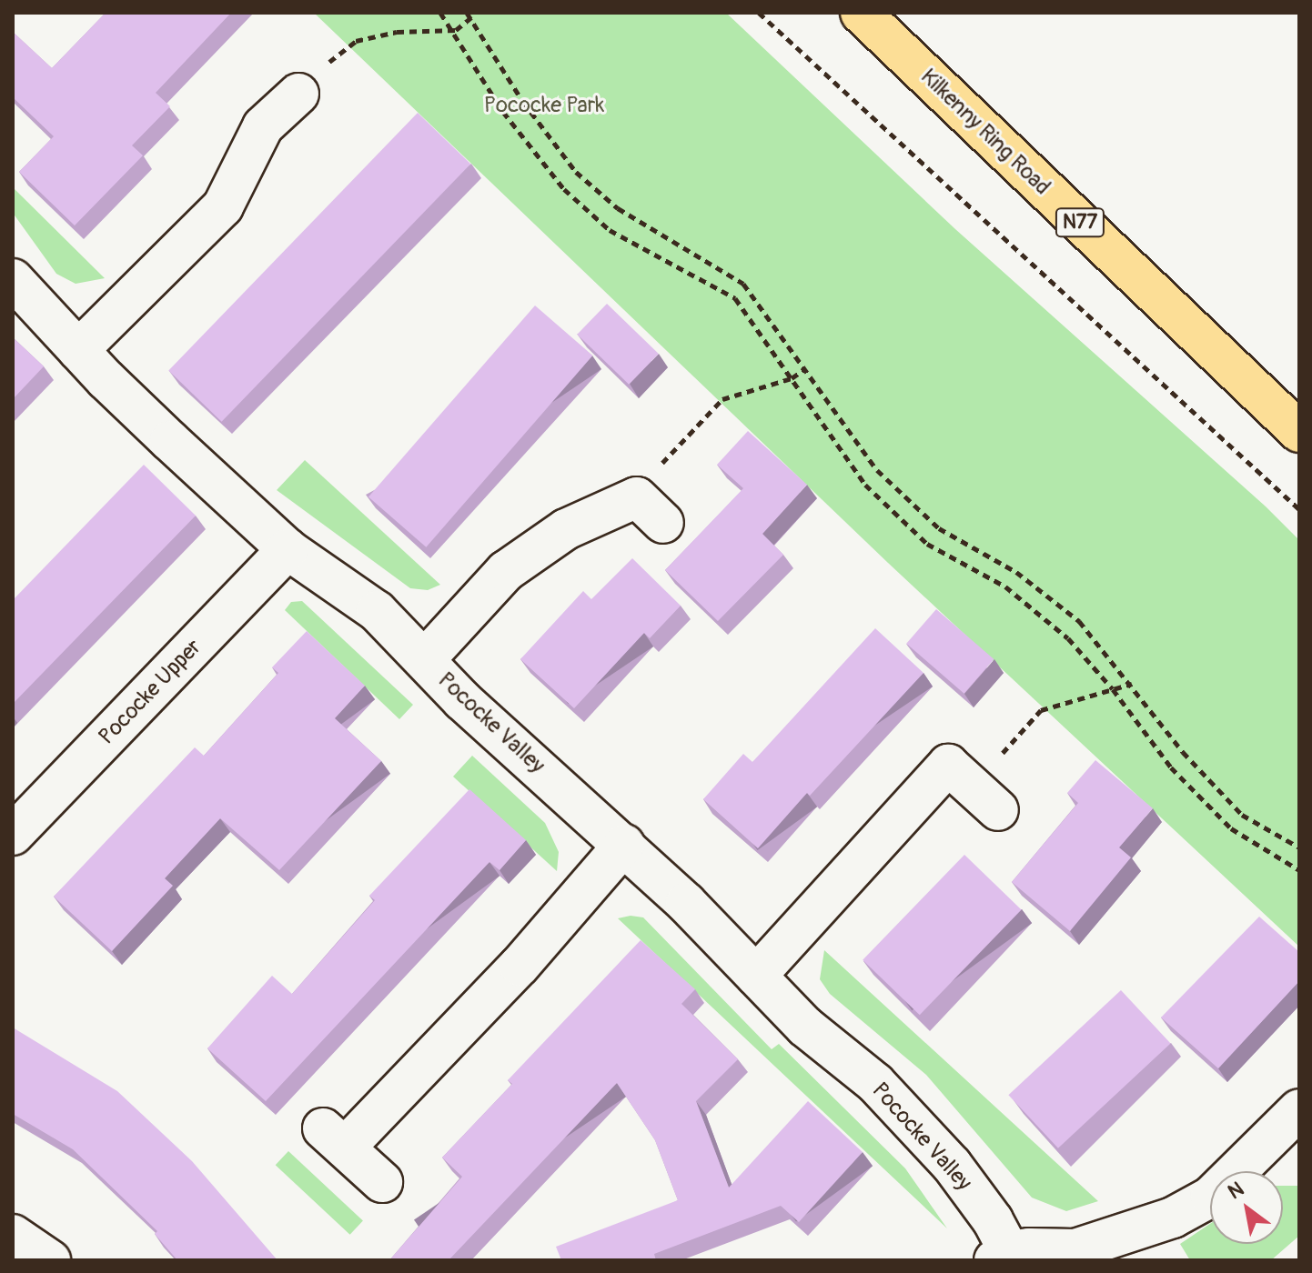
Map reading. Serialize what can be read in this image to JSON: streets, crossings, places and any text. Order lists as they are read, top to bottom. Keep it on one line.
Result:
{"streets":{"main road":["Kilkenny Ring Road","N77"],"street":["Pococke Upper","Pococke Valley"]},"parks":["Pococke Park"],"north":"top left"}
